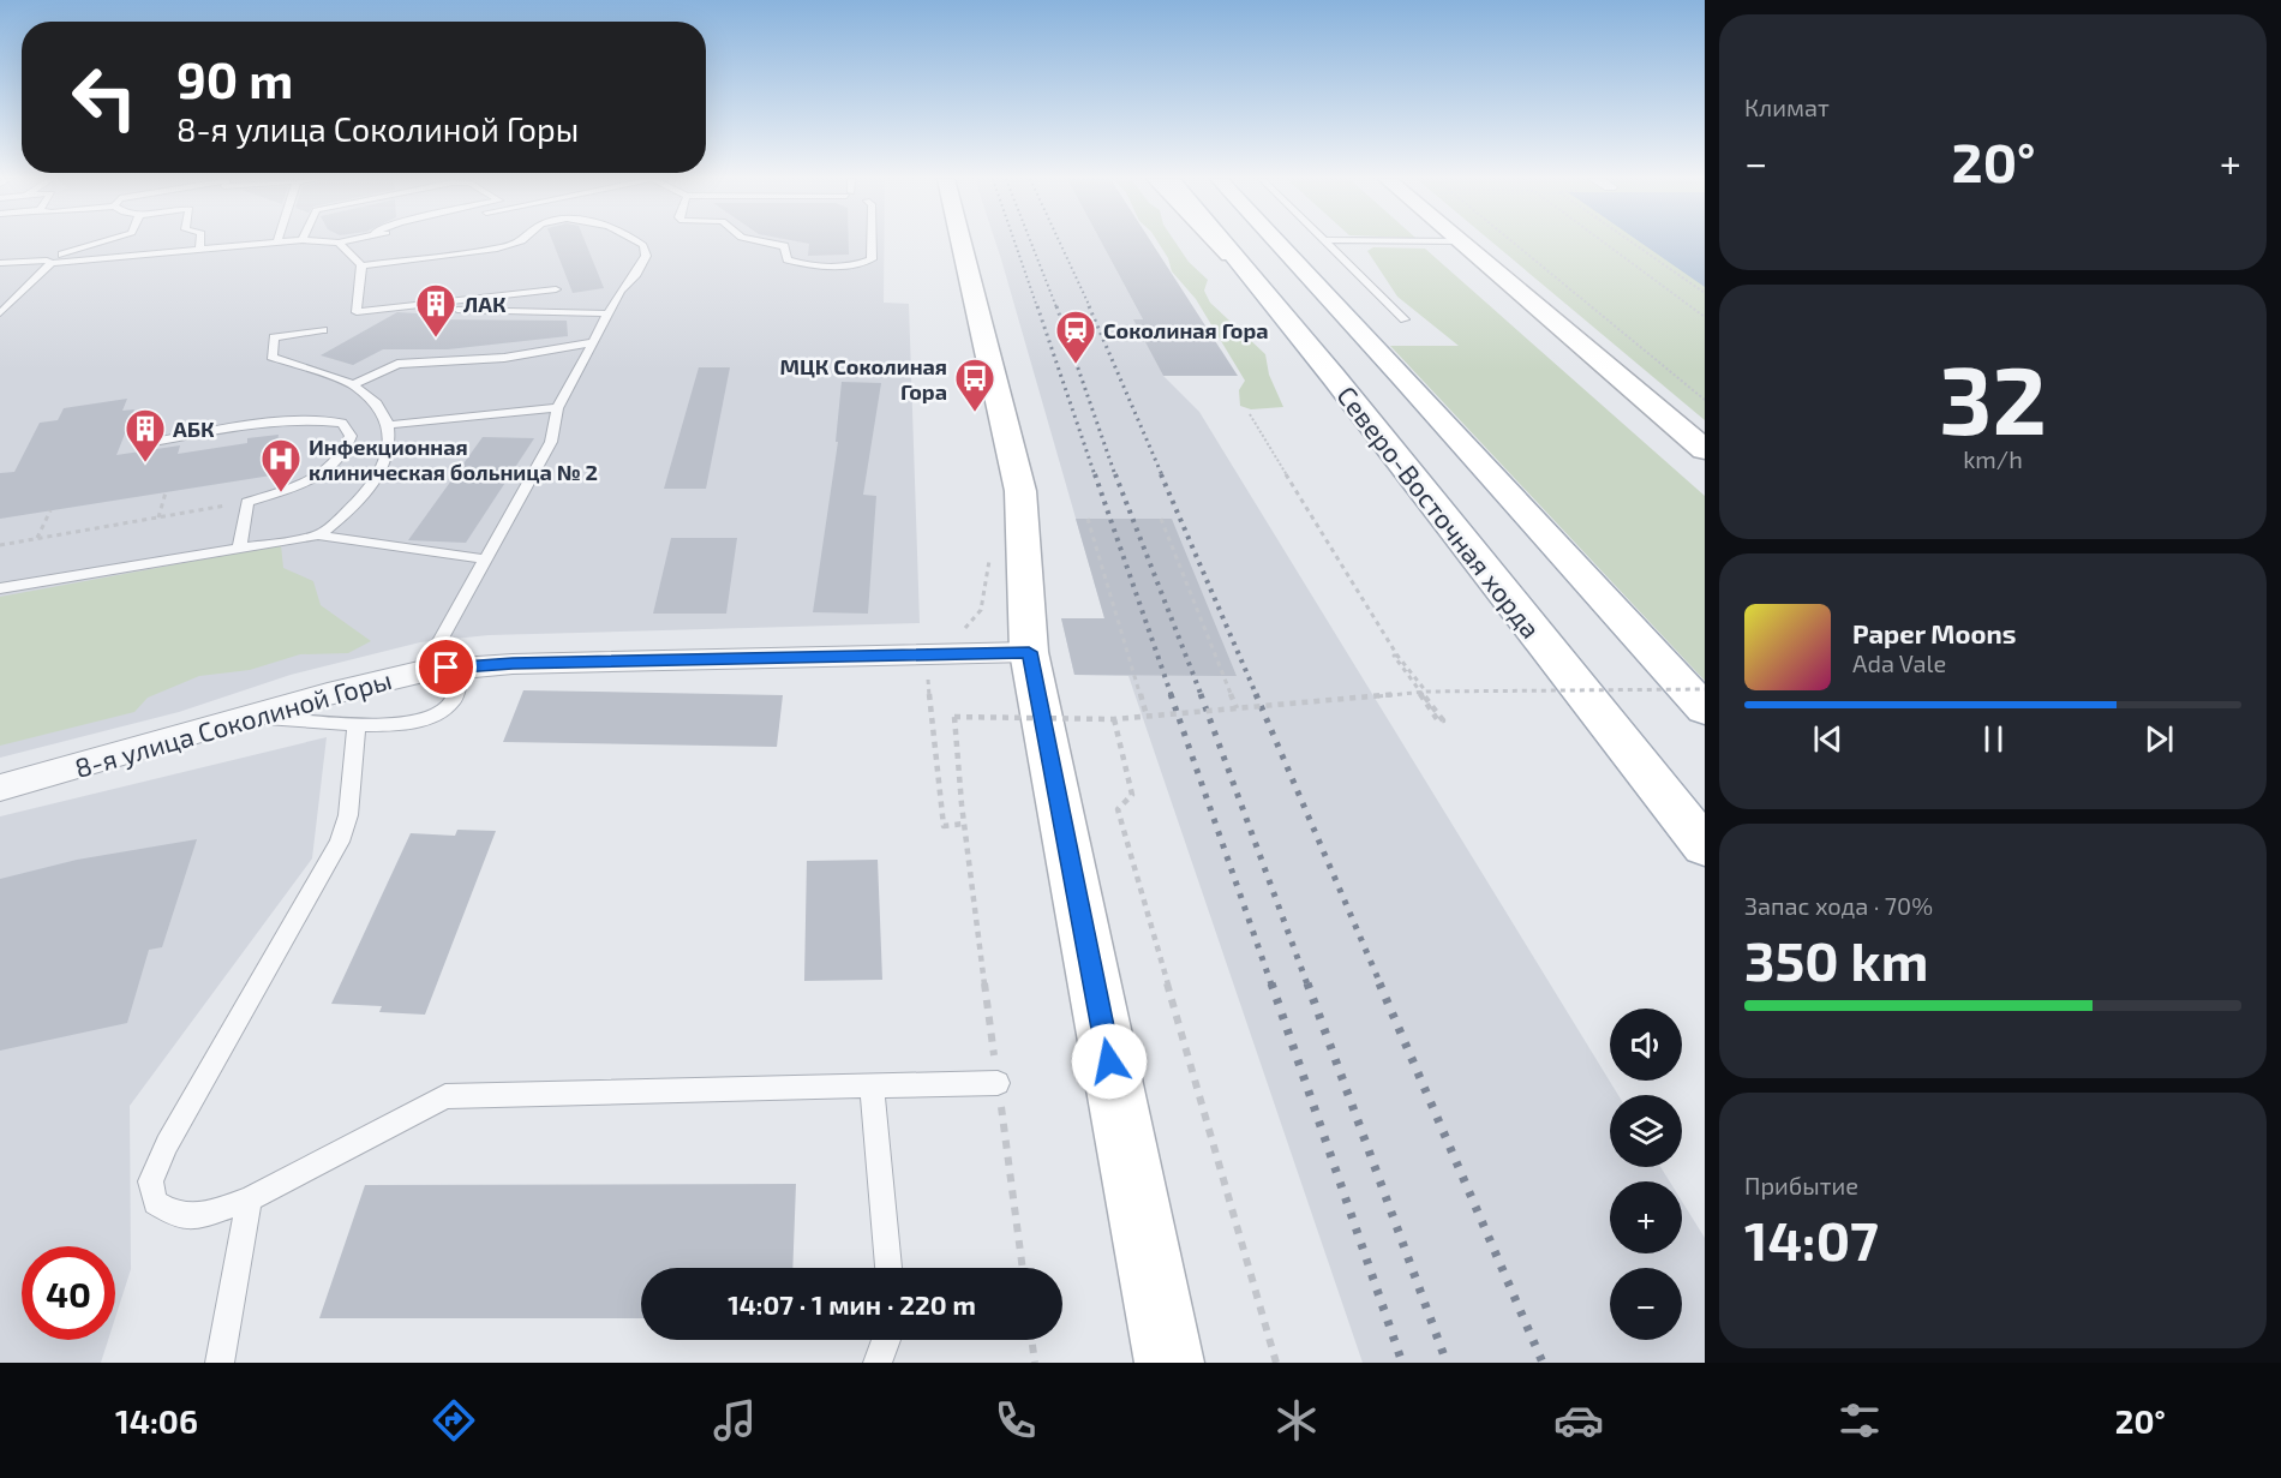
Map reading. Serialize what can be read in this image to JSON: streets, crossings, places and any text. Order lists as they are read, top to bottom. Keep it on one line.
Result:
{"streets":{"main road":["Северо-Восточная хорда"],"street":["8-я улица Соколиной Горы"]},"places":{"building":["ЛАК","АБК"],"station":["Соколиная Гора"],"bus stop":["МЦК Соколиная Гора"],"hospital":["Инфекционная клиническая больница № 2"]},"page":{"tile":["Климат",["32","km/h"],["Запас хода · 70%","350 km"],["Прибытие","14:07"]],"turn":["90 m","8-я улица Соколиной Горы"],"heat":["−","20°","+"],"song":["Paper Moons","Ada Vale"],"map_buttons":["+","−"],"limit":"40","trip":"14:07 · 1 мин · 220 m","tabs":["14:06","20°"]}}
